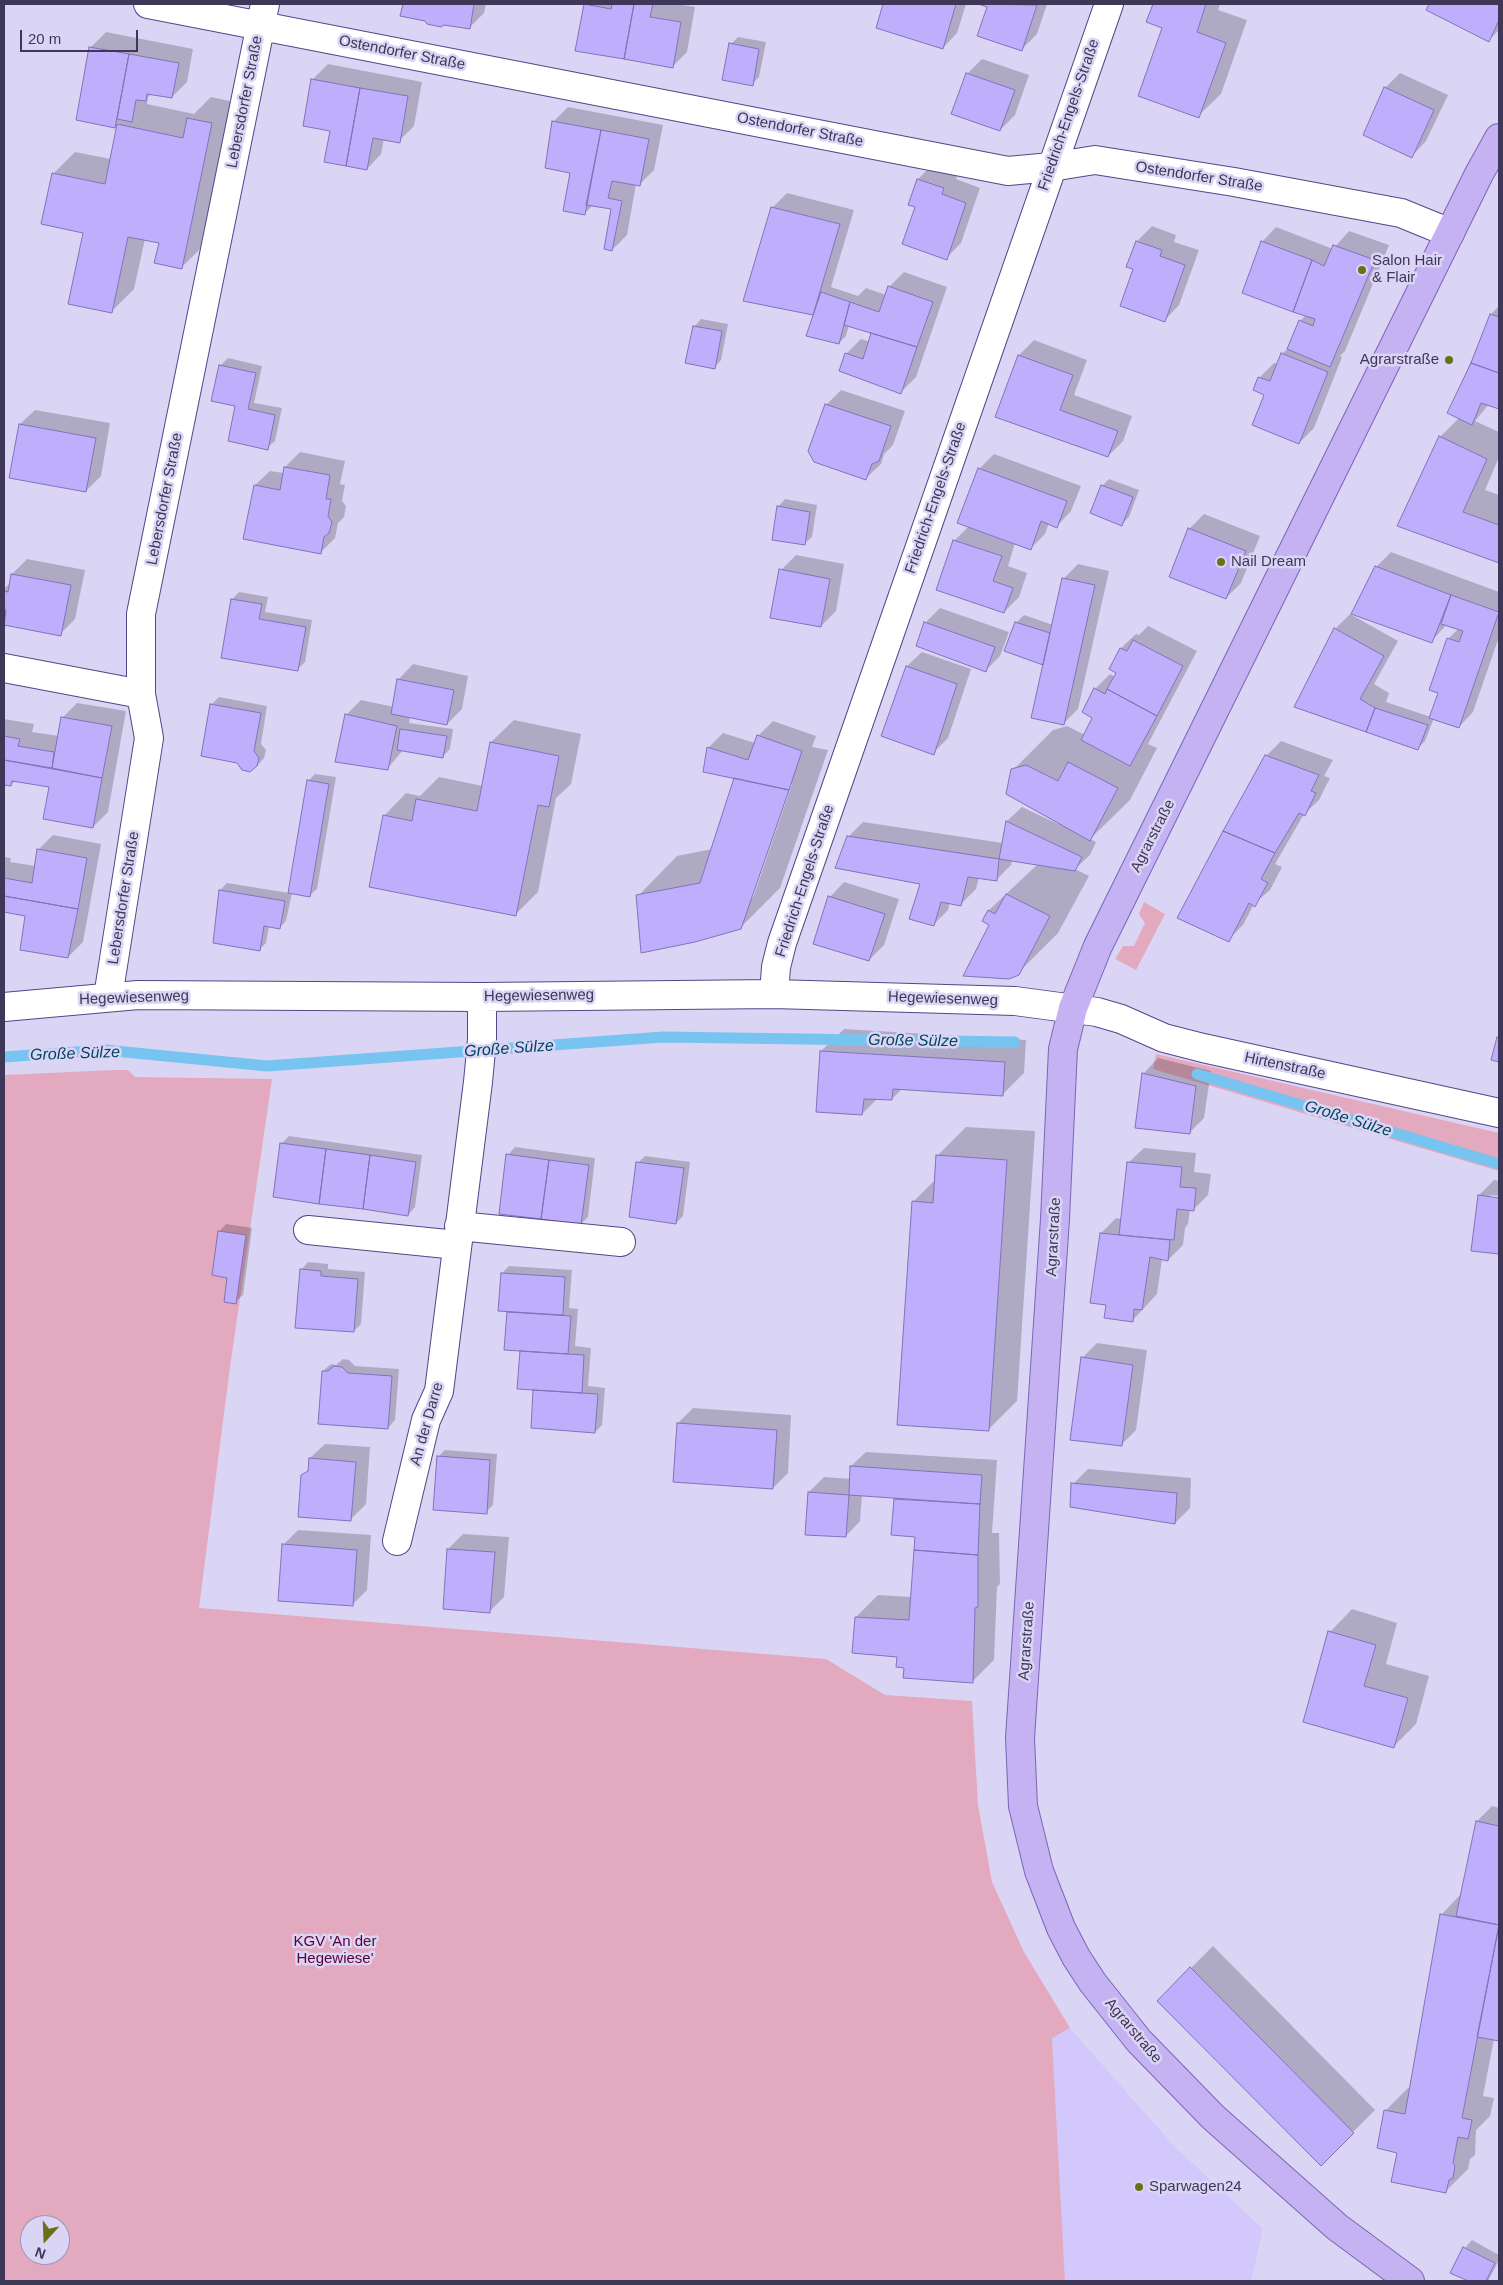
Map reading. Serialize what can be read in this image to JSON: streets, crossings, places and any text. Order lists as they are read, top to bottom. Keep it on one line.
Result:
{"streets":{"main road":["Agrarstraße"],"street":["Ostendorfer Straße","Lebersdorfer Straße","Friedrich-Engels-Straße","Hegewiesenweg","Hirtenstraße","An der Darre"]},"crossings":[["Ostendorfer Straße","Lebersdorfer Straße"],["Ostendorfer Straße","Friedrich-Engels-Straße"],["Ostendorfer Straße","Agrarstraße"],["Lebersdorfer Straße","Hegewiesenweg"],["Friedrich-Engels-Straße","Hegewiesenweg"],["Agrarstraße","Hegewiesenweg"],["Agrarstraße","Hirtenstraße"],["Hegewiesenweg","Hirtenstraße"],["Hegewiesenweg","An der Darre"]],"water":["Große Sülze"],"parks":["KGV 'An der Hegewiese'"],"places":["Salon Hair & Flair","Agrarstraße","Nail Dream","Sparwagen24"],"scale_bar":"20 m","north":"bottom"}
